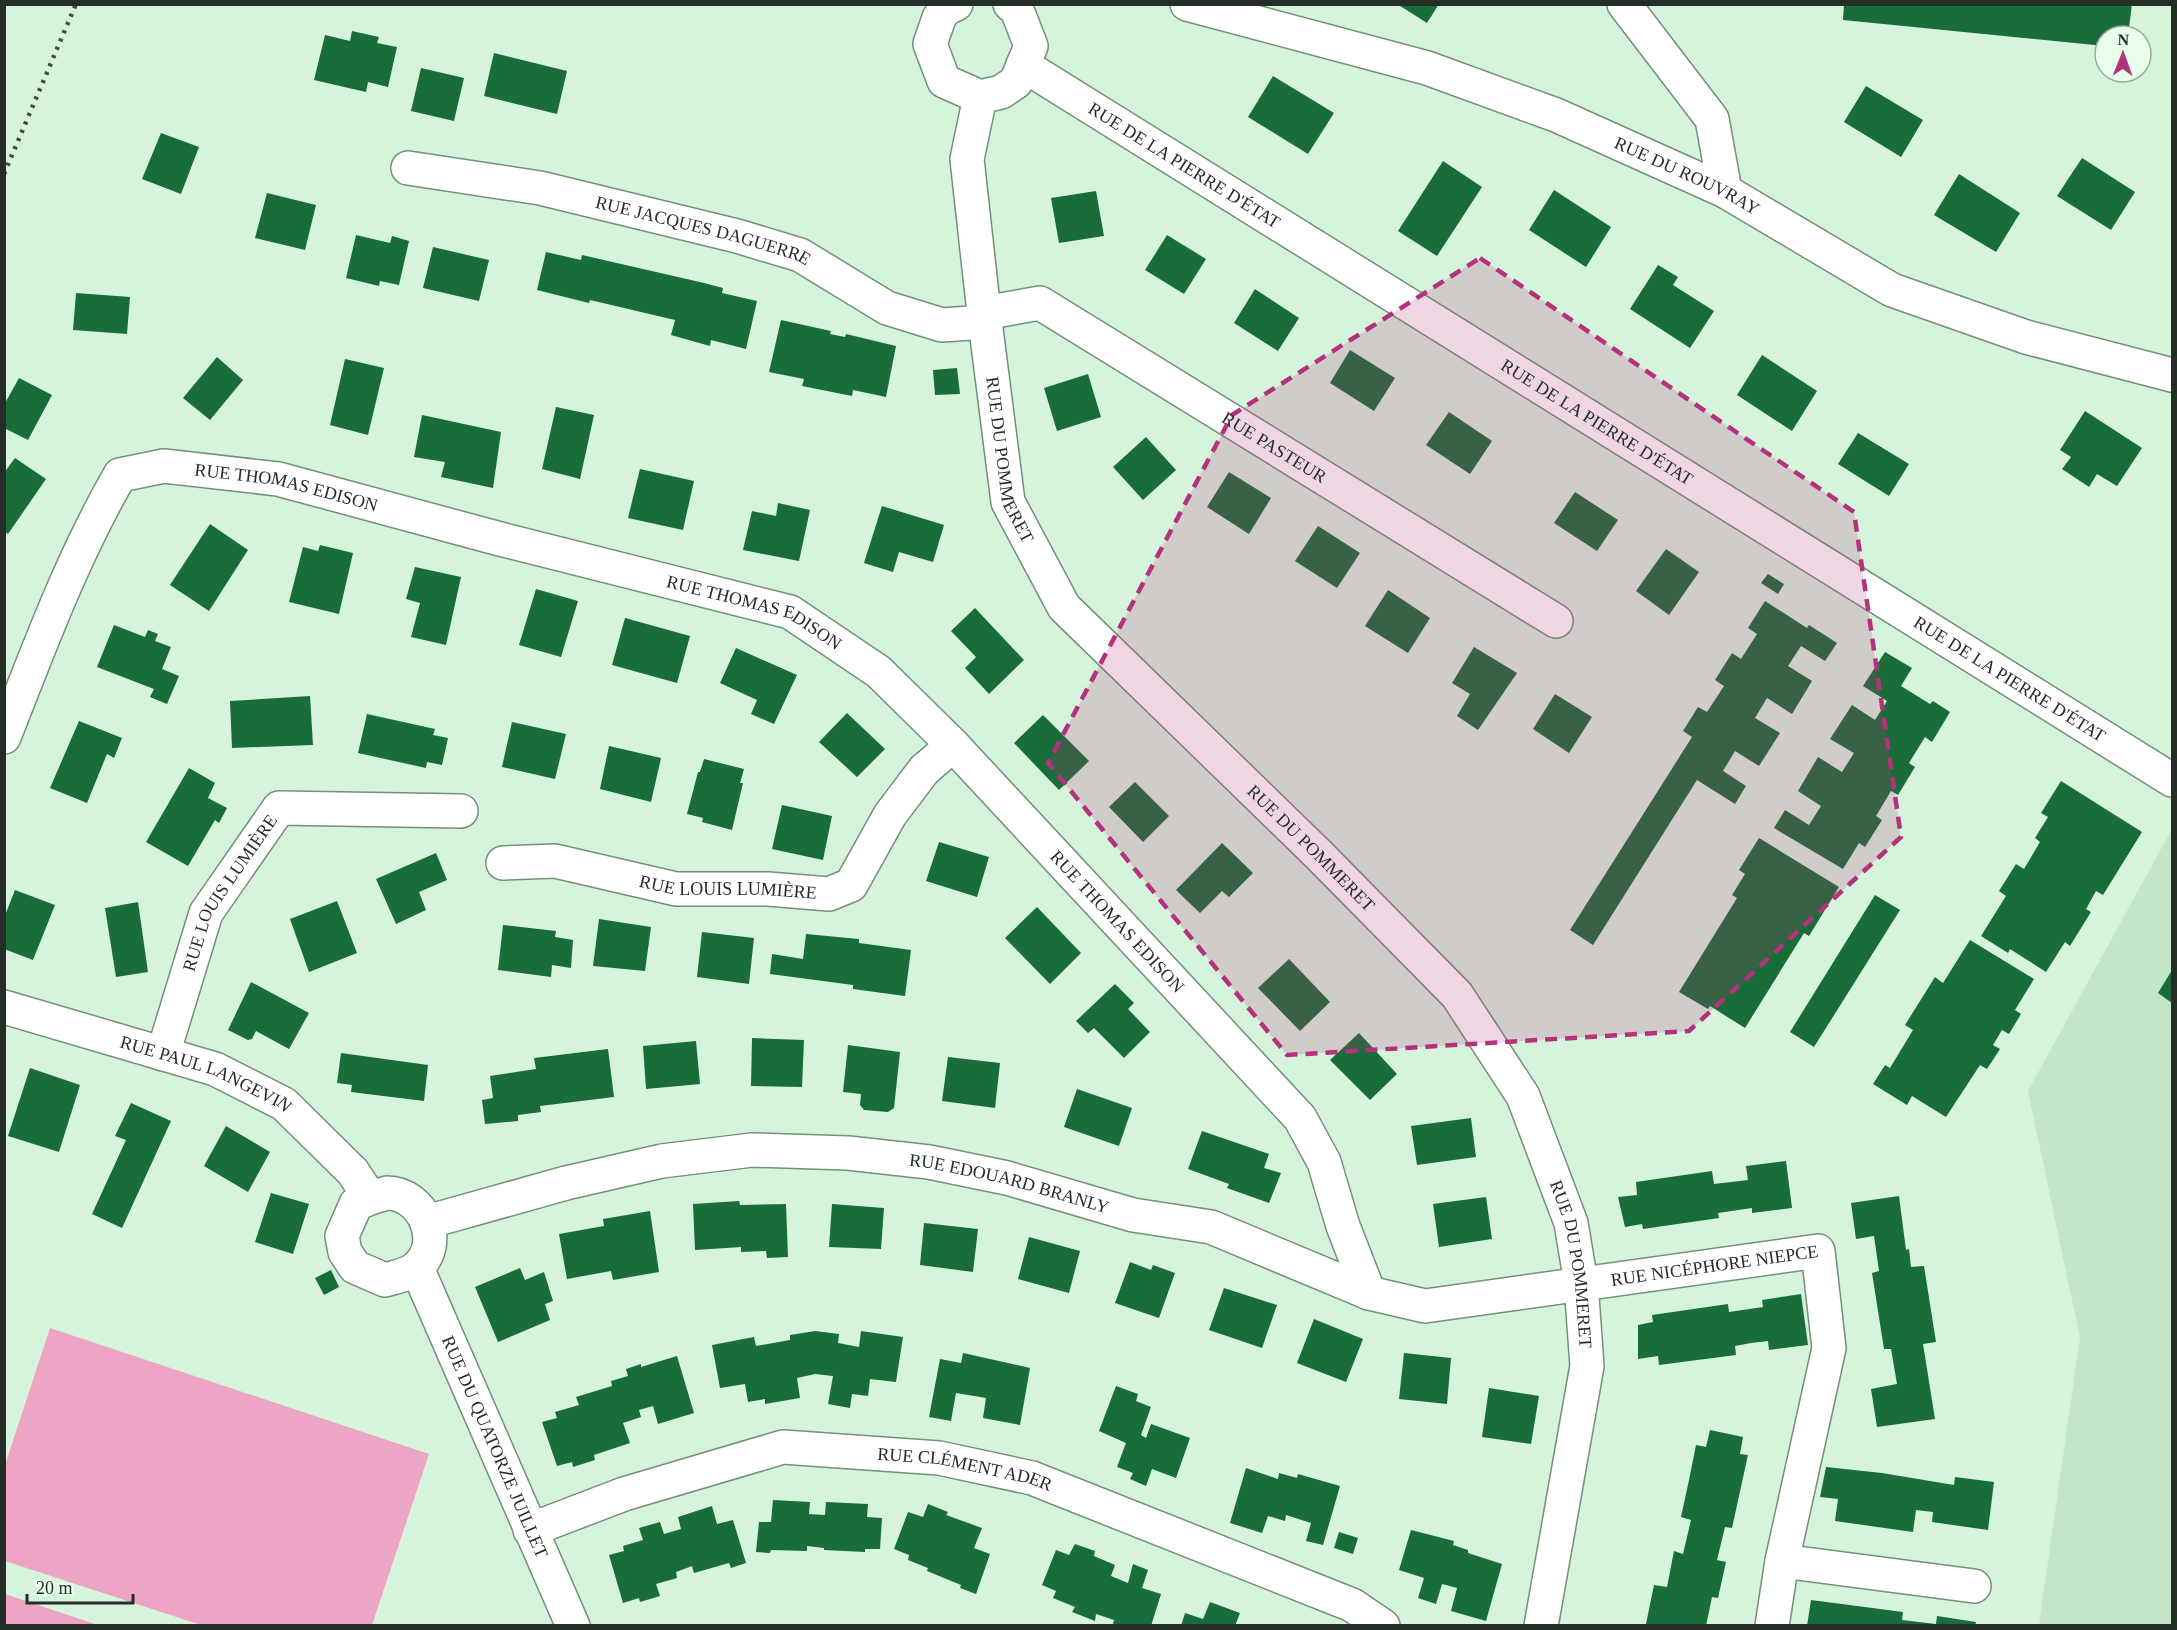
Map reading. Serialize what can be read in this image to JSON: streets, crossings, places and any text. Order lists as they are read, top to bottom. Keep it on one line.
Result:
{"streets":{"street":["RUE DE LA PIERRE D'ÉTAT","RUE DU ROUVRAY","RUE JACQUES DAGUERRE","RUE PASTEUR","RUE DU POMMERET","RUE THOMAS EDISON","RUE LOUIS LUMIÈRE","RUE PAUL LANGEVIN","RUE EDOUARD BRANLY","RUE NICÉPHORE NIEPCE","RUE DU QUATORZE JUILLET","RUE CLÉMENT ADER"]},"crossings":[["RUE JACQUES DAGUERRE","RUE PASTEUR"],["RUE JACQUES DAGUERRE","RUE DU POMMERET"],["RUE PASTEUR","RUE DU POMMERET"],["RUE DU POMMERET","RUE EDOUARD BRANLY"],["RUE DU POMMERET","RUE NICÉPHORE NIEPCE"],["RUE THOMAS EDISON","RUE LOUIS LUMIÈRE"],["RUE THOMAS EDISON","RUE EDOUARD BRANLY"],["RUE LOUIS LUMIÈRE","RUE PAUL LANGEVIN"],["RUE PAUL LANGEVIN","RUE EDOUARD BRANLY"],["RUE PAUL LANGEVIN","RUE DU QUATORZE JUILLET"],["RUE EDOUARD BRANLY","RUE NICÉPHORE NIEPCE"],["RUE EDOUARD BRANLY","RUE DU QUATORZE JUILLET"],["RUE DU QUATORZE JUILLET","RUE CLÉMENT ADER"]],"scale_bar":"20 m","north":"top"}
